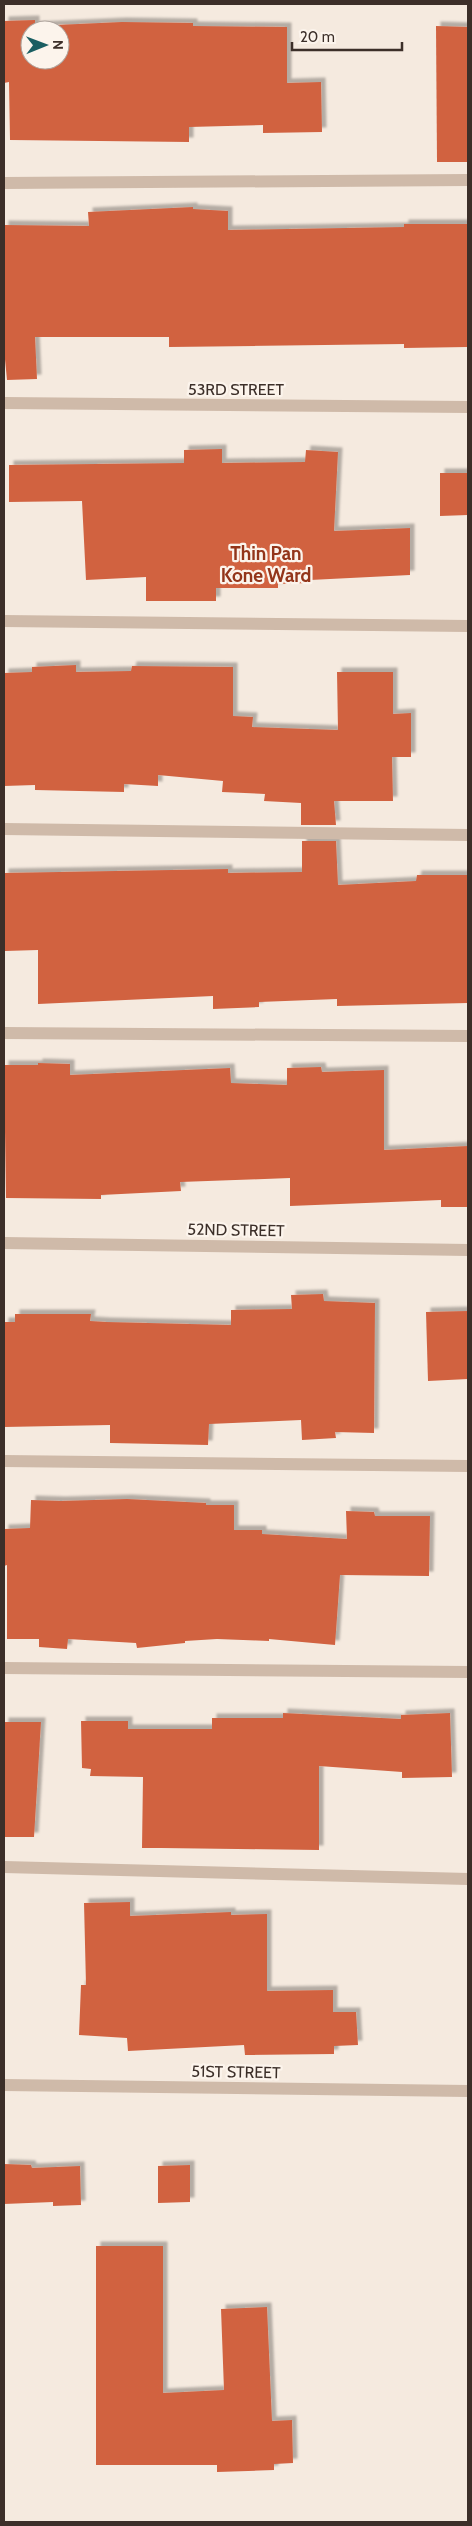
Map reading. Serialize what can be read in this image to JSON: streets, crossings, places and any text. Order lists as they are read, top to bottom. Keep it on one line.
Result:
{"streets":{"street":["53RD STREET","52ND STREET","51ST STREET"]},"districts":["Thin Pan Kone Ward"],"scale_bar":"20 m","north":"right"}
